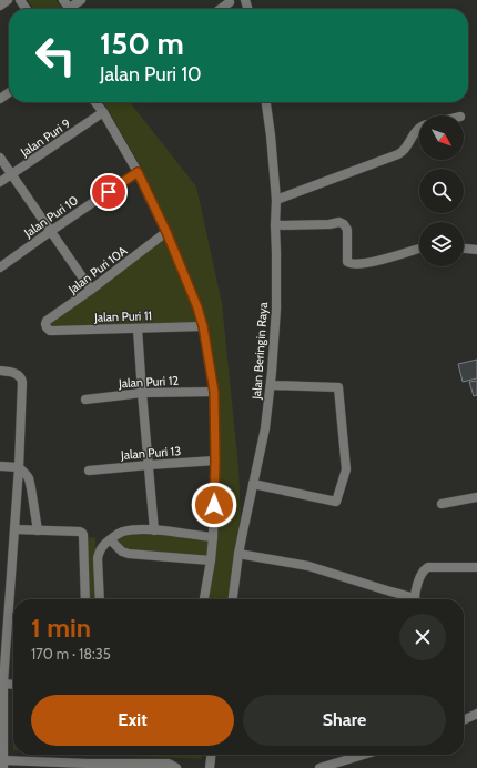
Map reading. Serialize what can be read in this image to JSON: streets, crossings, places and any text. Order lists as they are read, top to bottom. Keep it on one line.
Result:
{"streets":{"street":["Jalan Puri 9","Jalan Puri 10","Jalan Puri 10A","Jalan Puri 11","Jalan Beringin Raya","Jalan Puri 12","Jalan Puri 13"]},"crossings":[["Jalan Puri 10A","Jalan Puri 11"]],"north":"bottom right","page":{"turn":["150 m","Jalan Puri 10"],"heading":["1 min","170 m · 18:35"],"buttons":["Exit","Share"]}}
